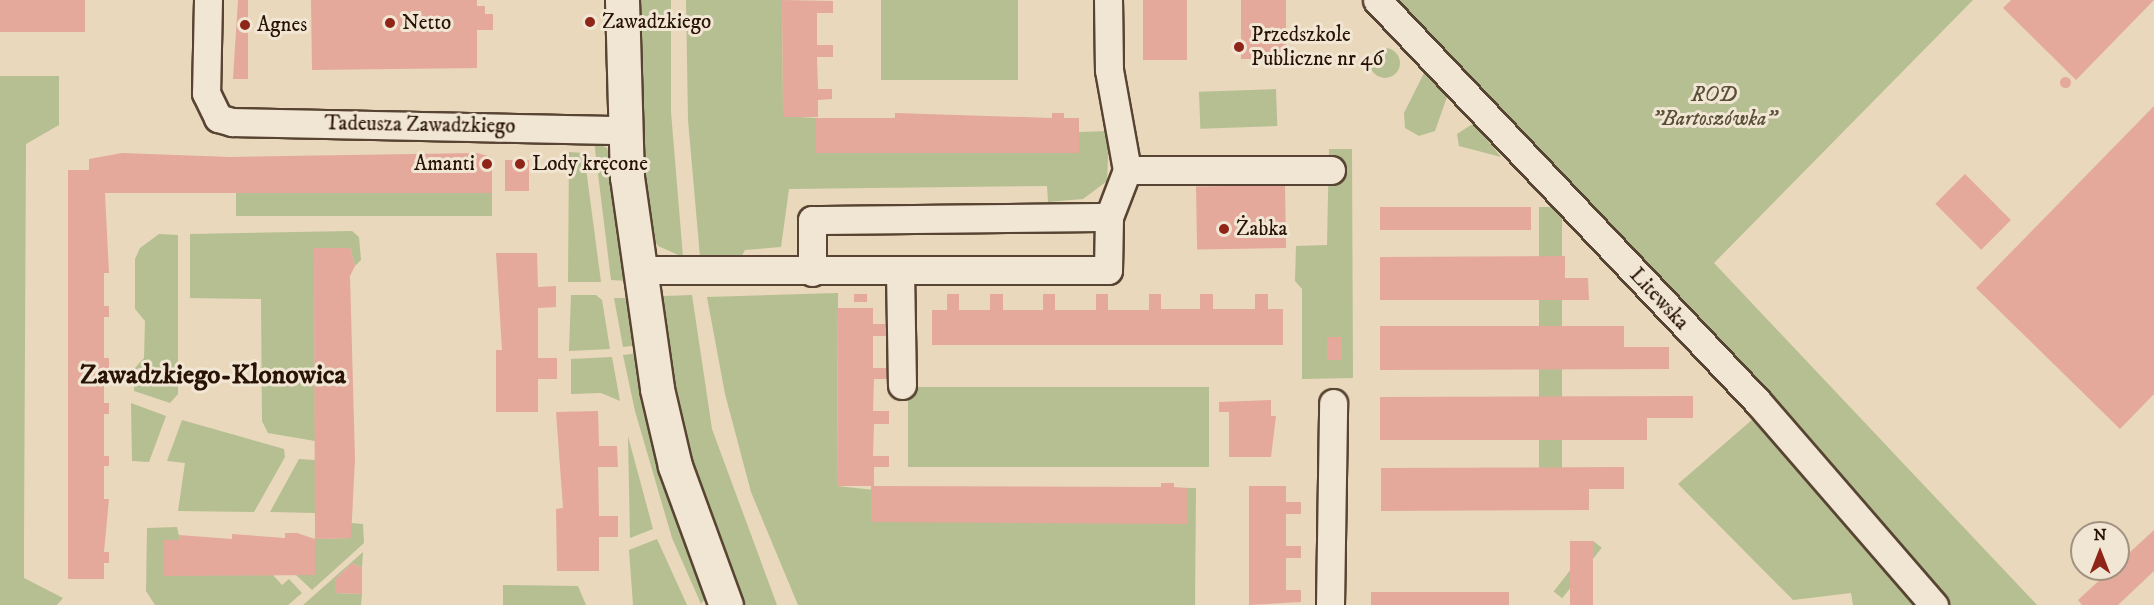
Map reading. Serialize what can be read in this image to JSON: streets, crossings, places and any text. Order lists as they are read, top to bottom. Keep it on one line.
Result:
{"streets":{"street":["Tadeusza Zawadzkiego","Litewska"]},"districts":["Zawadzkiego-Klonowica"],"parks":["ROD \"Bartoszówka\""],"places":["Zawadzkiego","Netto","Agnes","Przedszkole Publiczne nr 46","Amanti","Lody kręcone","Żabka"],"north":"top"}
